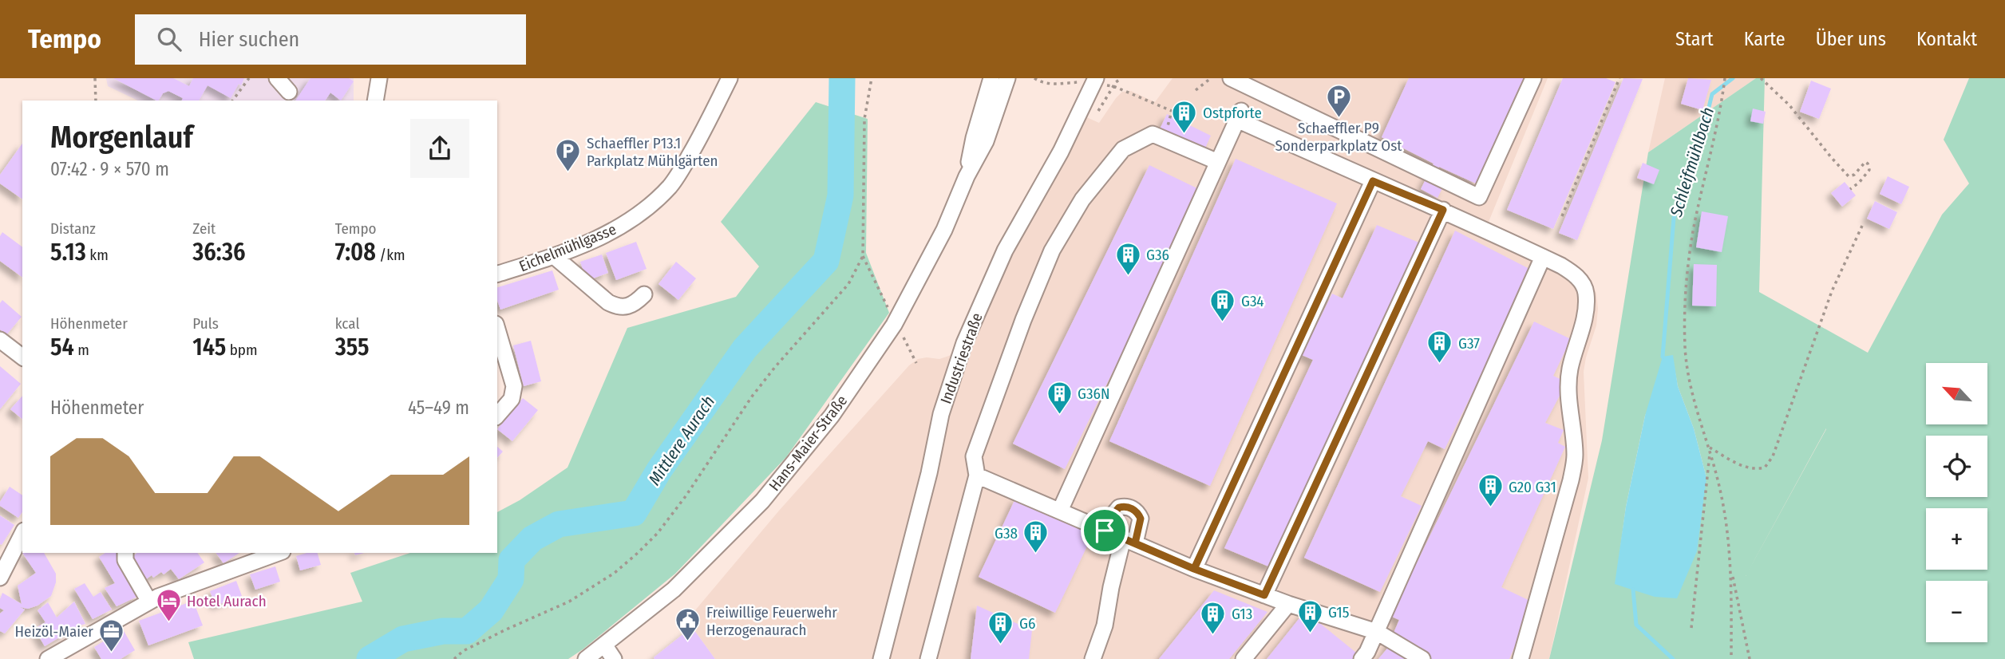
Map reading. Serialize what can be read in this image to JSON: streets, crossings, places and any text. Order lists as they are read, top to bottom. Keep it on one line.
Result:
{"streets":{"street":["Eichelmühlgasse","Industriestraße","Hans-Maier-Straße"]},"water":["Schleifmühlbach","Mittlere Aurach"],"places":{"parking":["Schaeffler P9 Sonderparkplatz Ost","Schaeffler P13.1 Parkplatz Mühlgärten"],"building":["Ostpforte","G36","G34","G37","G36N","G20 G31","G38","G15","G13","G6"],"hotel":["Hotel Aurach"],"public building":["Freiwillige Feuerwehr Herzogenaurach"],"office":["Heizöl-Maier"]},"north":"top left","page":{"header":"Tempo","search":"Hier suchen","nav":["Start","Karte","Über uns","Kontakt"],"heading":["Morgenlauf","07:42 · 9 × 570 m"],"stats":[["Distanz","5.13 km"],["Zeit","36:36"],["Tempo","7:08 /km"],["Höhenmeter","54 m"],["Puls","145 bpm"],["kcal","355"]],"map_buttons":["+","−"],"chart":["Höhenmeter","45–49 m"]}}
